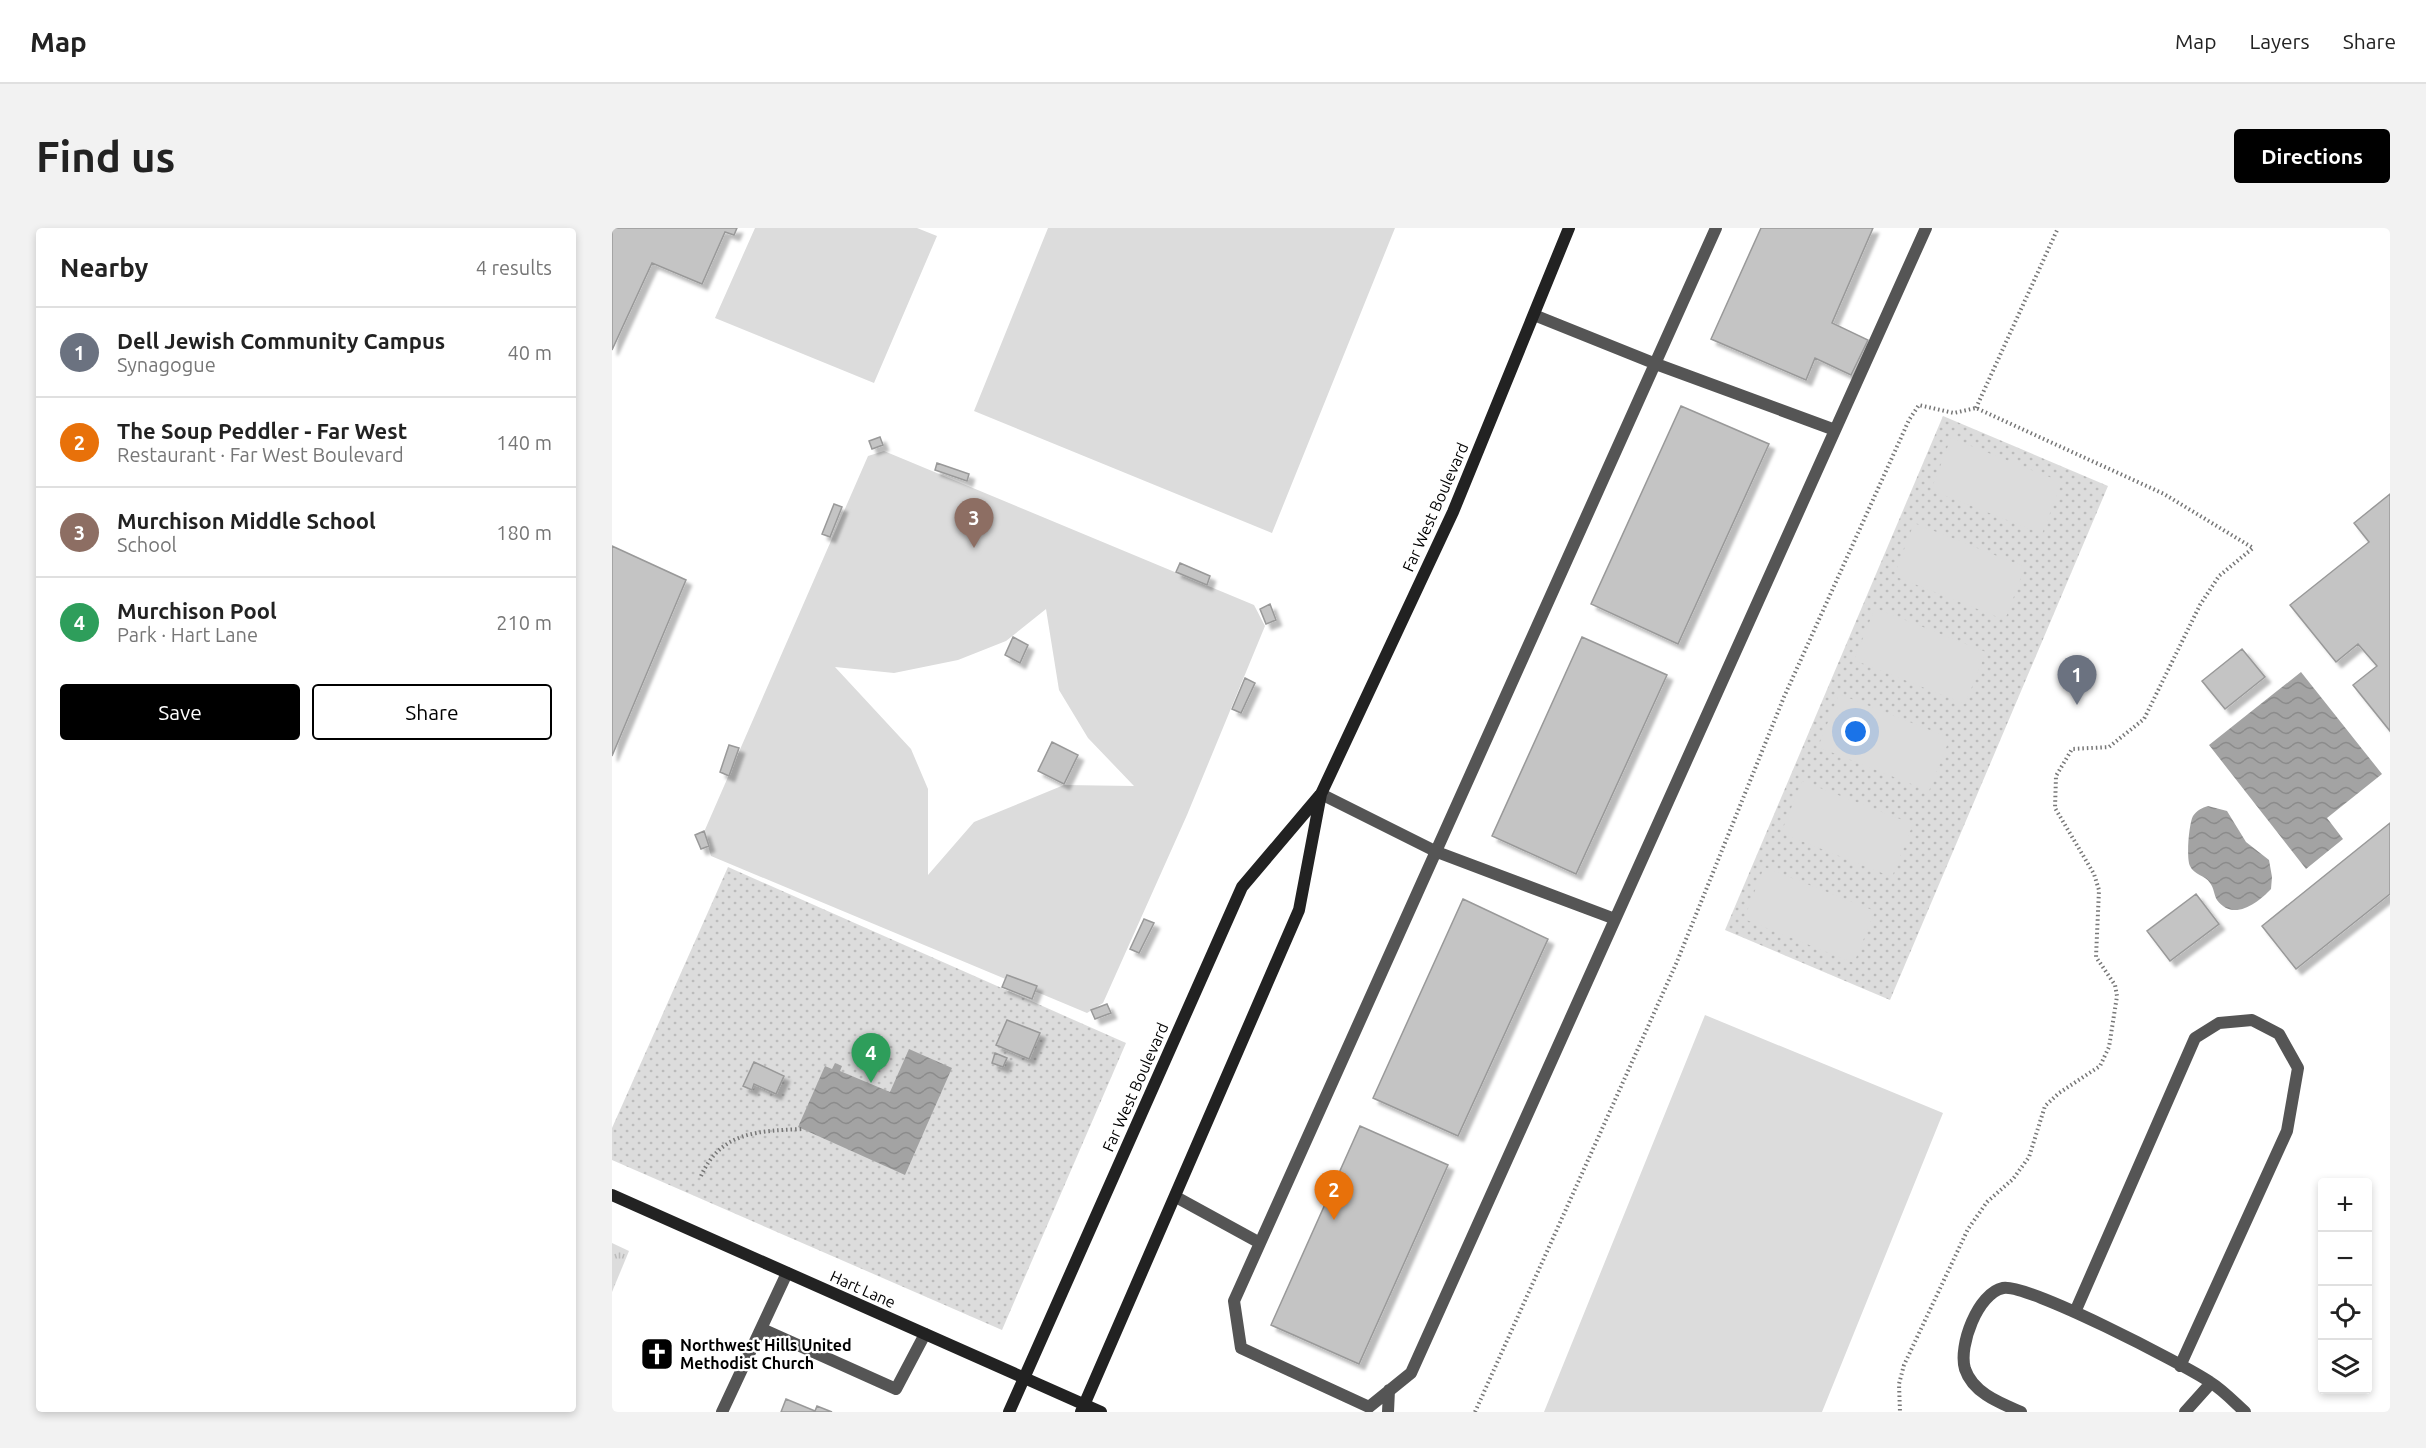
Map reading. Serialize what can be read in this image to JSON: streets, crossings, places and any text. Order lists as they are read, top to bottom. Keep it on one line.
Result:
{"streets":{"street":["Far West Boulevard","Hart Lane"]},"crossings":[["Far West Boulevard","Hart Lane"]],"places":{"church":["Northwest Hills United Methodist Church"]},"page":{"header":"Map","nav":["Map","Layers","Share"],"buttons":["Directions",["Save","Share"]],"title":"Find us","heading":["Nearby","4 results"],"list":[{"mark":"1","name":"Dell Jewish Community Campus","note":"Synagogue","value":"40 m"},{"mark":"2","name":"The Soup Peddler - Far West","note":"Restaurant · Far West Boulevard","value":"140 m"},{"mark":"3","name":"Murchison Middle School","note":"School","value":"180 m"},{"mark":"4","name":"Murchison Pool","note":"Park · Hart Lane","value":"210 m"}],"pins":["3","1","4","2"],"map_buttons":["+","−"]}}
